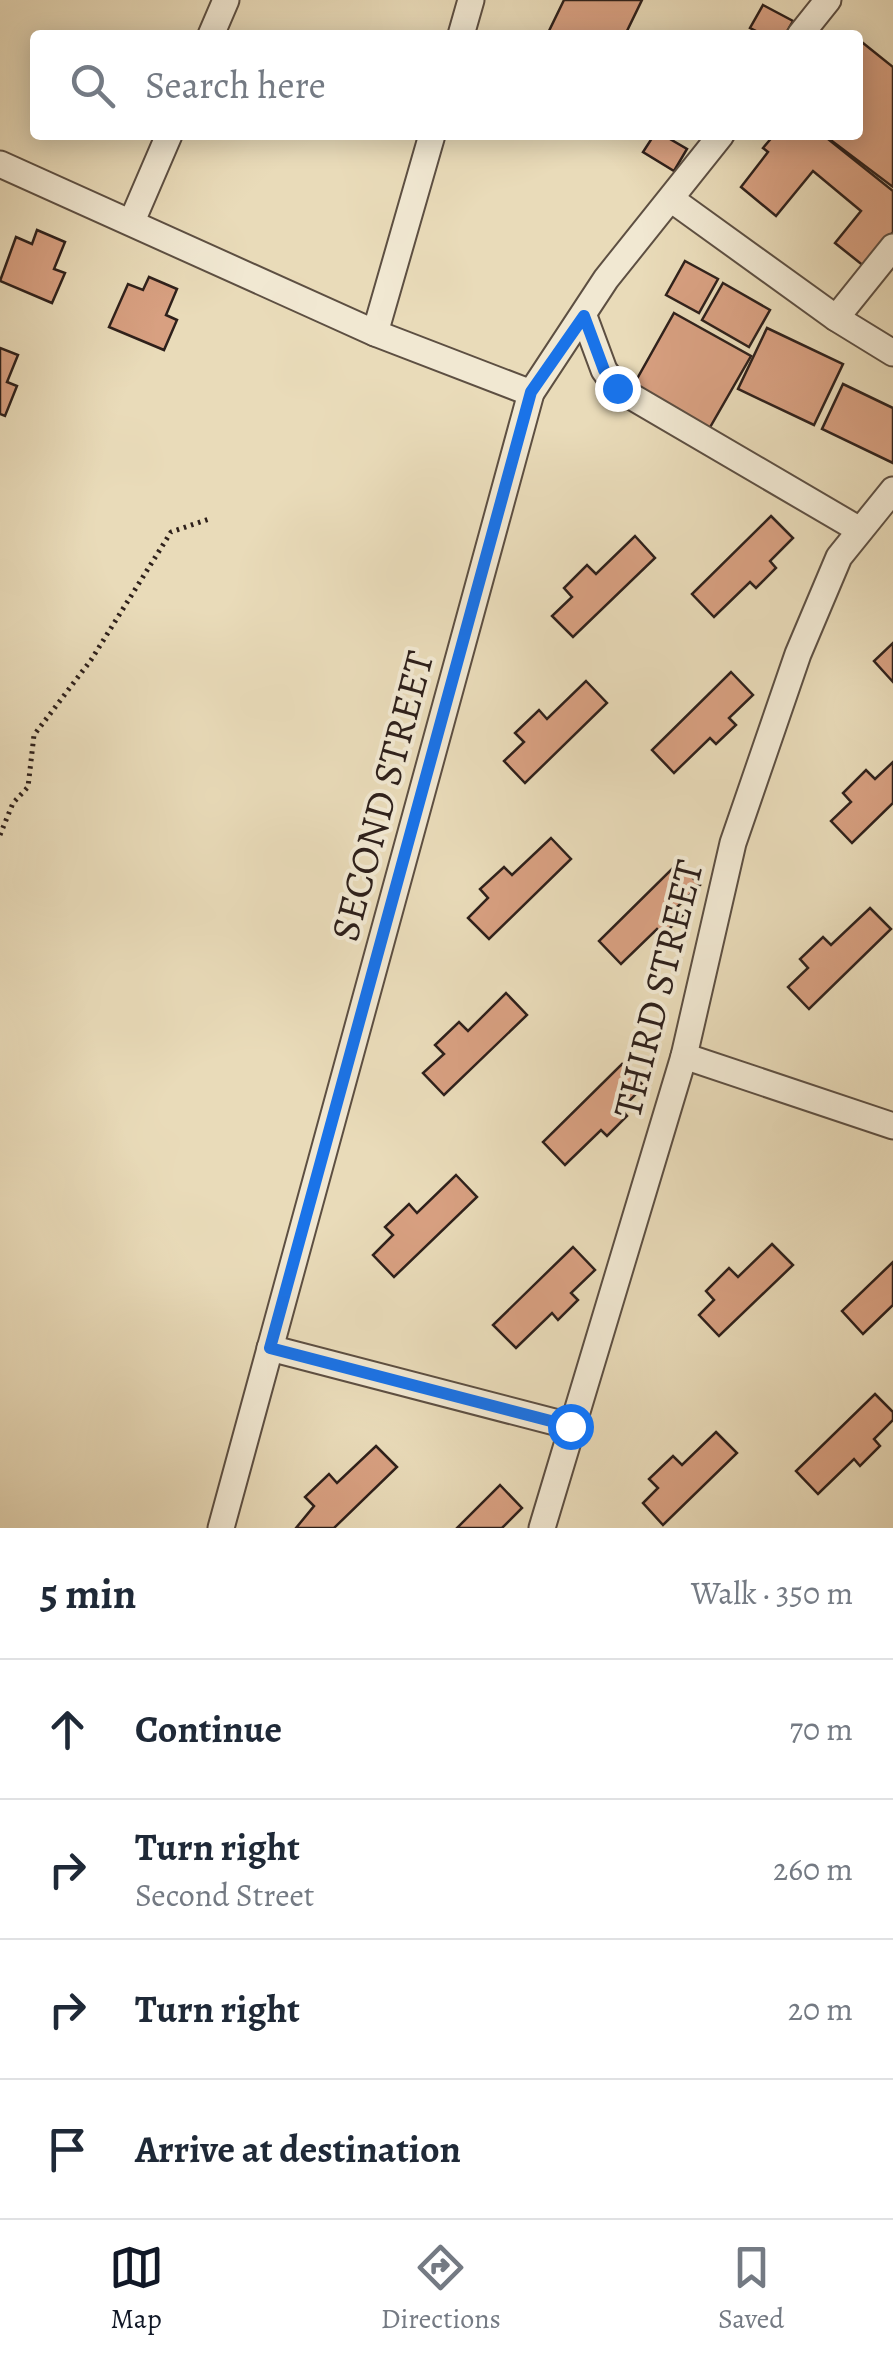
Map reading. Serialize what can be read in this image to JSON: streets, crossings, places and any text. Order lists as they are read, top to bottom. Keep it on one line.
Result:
{"streets":{"street":["SECOND STREET","THIRD STREET"]},"page":{"search":"Search here","heading":["5 min","Walk · 350 m"],"list":[["Continue","70 m"],["Turn right","Second Street","260 m"],["Turn right","20 m"],"Arrive at destination"],"nav":["Map","Directions","Saved"]}}
